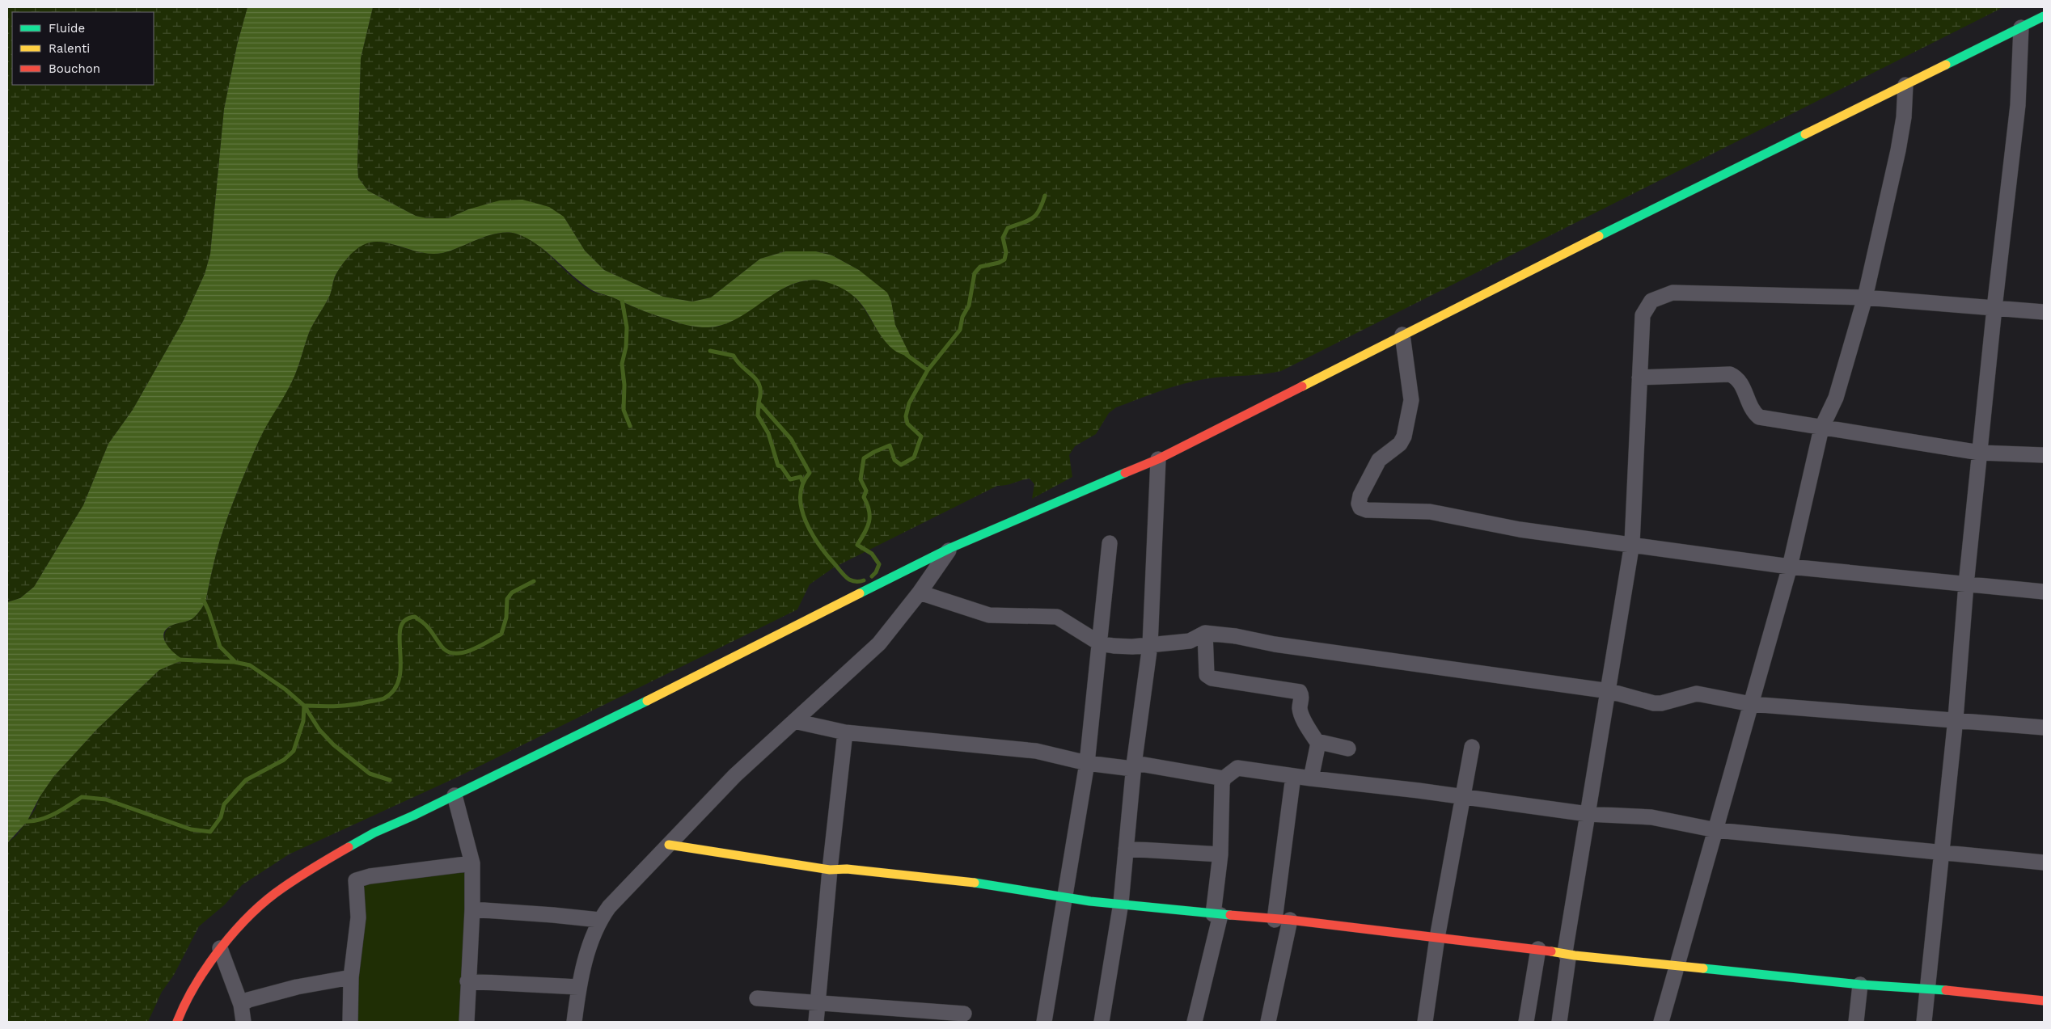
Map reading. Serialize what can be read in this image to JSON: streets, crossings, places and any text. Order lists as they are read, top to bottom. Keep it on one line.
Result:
{"legend":["Fluide","Ralenti","Bouchon"]}
